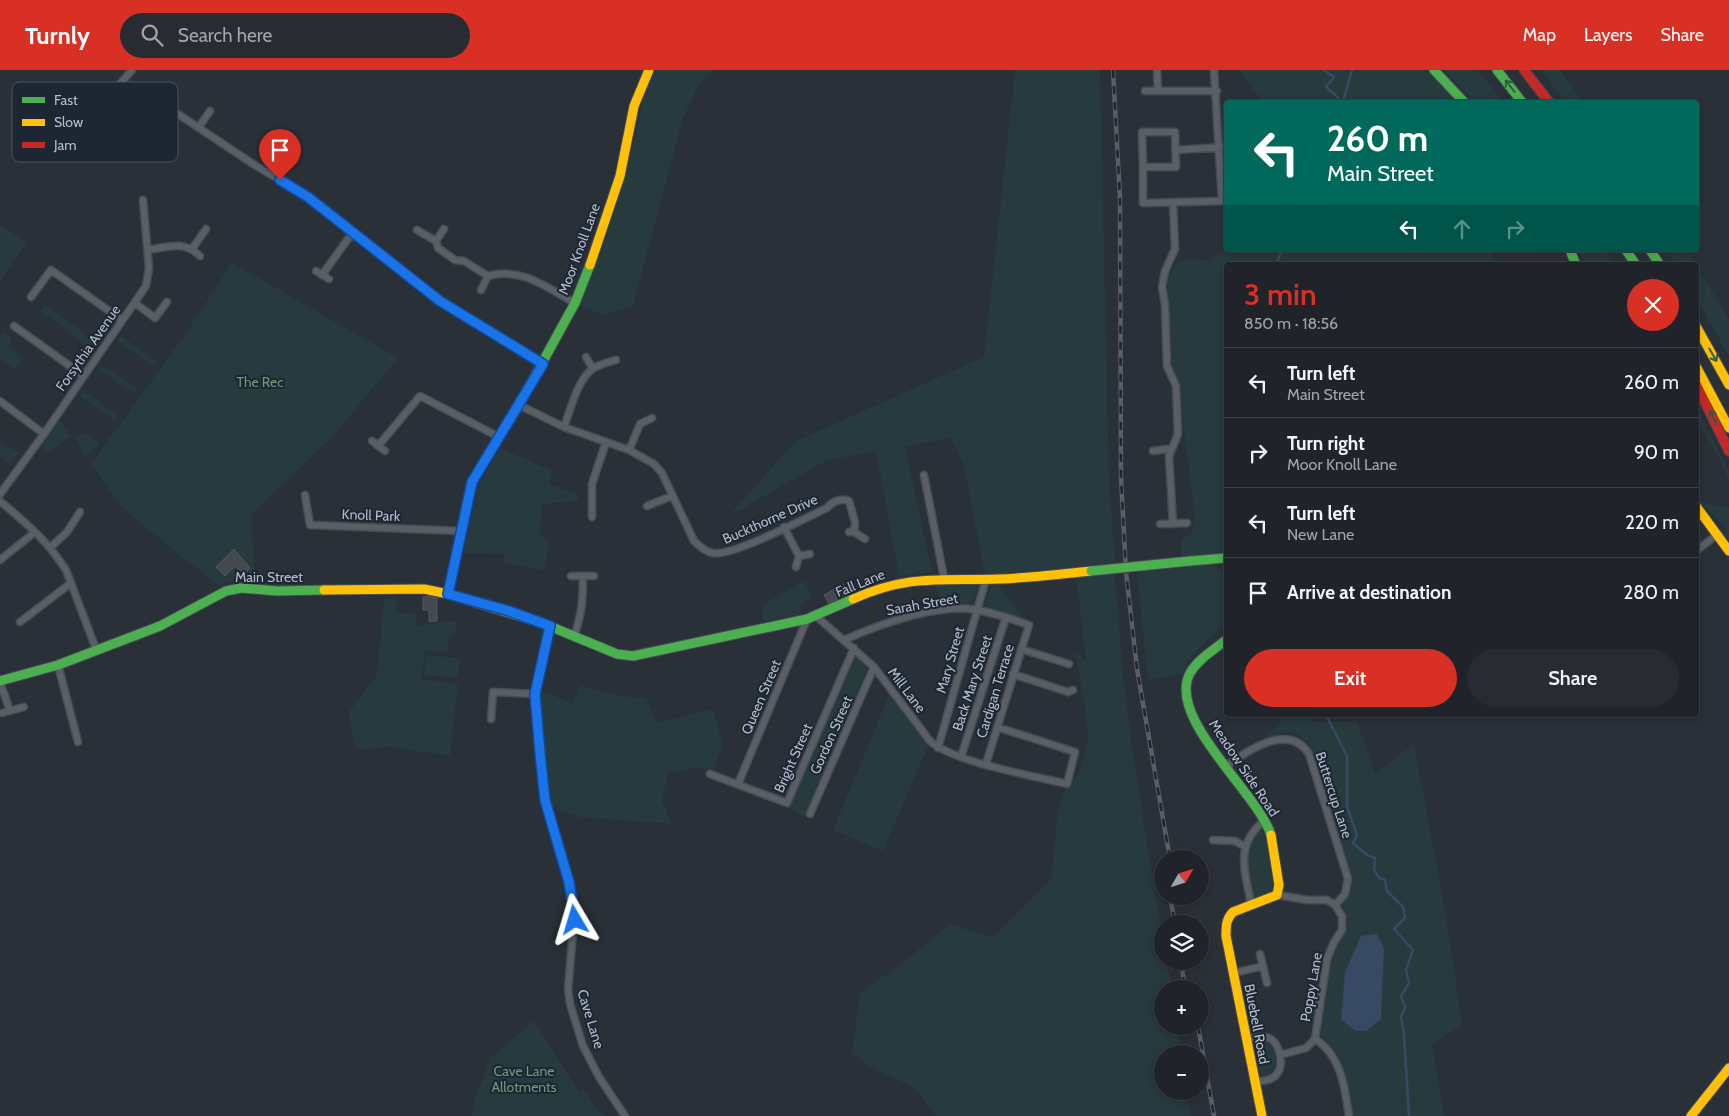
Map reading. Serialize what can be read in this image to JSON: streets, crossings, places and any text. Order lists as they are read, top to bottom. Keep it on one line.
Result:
{"streets":{"main road":["Moor Knoll Lane","Main Street","Fall Lane","Meadow Side Road","Bluebell Road"],"street":["Forsythia Avenue","Knoll Park","Buckthorne Drive","Sarah Street","Mary Street","Back Mary Street","Mill Lane","Cardigan Terrace","Queen Street","Gordon Street","Bright Street","Buttercup Lane","Poppy Lane","Cave Lane"]},"crossings":[["Moor Knoll Lane","Knoll Park"],["Moor Knoll Lane","Buckthorne Drive"],["Moor Knoll Lane","Main Street"],["Main Street","Fall Lane"],["Main Street","Cave Lane"],["Fall Lane","Mary Street"],["Fall Lane","Mill Lane"],["Fall Lane","Queen Street"],["Fall Lane","Cave Lane"],["Sarah Street","Mary Street"],["Sarah Street","Back Mary Street"],["Sarah Street","Mill Lane"],["Sarah Street","Cardigan Terrace"],["Mary Street","Mill Lane"],["Back Mary Street","Mill Lane"],["Mill Lane","Cardigan Terrace"],["Mill Lane","Gordon Street"],["Mill Lane","Bright Street"],["Queen Street","Bright Street"],["Meadow Side Road","Buttercup Lane"],["Buttercup Lane","Poppy Lane"]],"parks":["The Rec","Cave Lane Allotments"],"legend":["Fast","Slow","Jam"],"north":"top right","page":{"header":"Turnly","search":"Search here","nav":["Map","Layers","Share"],"turn":["260 m","Main Street"],"heading":["3 min","850 m · 18:56"],"list":[{"name":"Turn left","note":"Main Street","value":"260 m"},{"name":"Turn right","note":"Moor Knoll Lane","value":"90 m"},{"name":"Turn left","note":"New Lane","value":"220 m"},{"name":"Arrive at destination","value":"280 m"}],"buttons":["Exit","Share"],"map_buttons":["+","−"]}}
